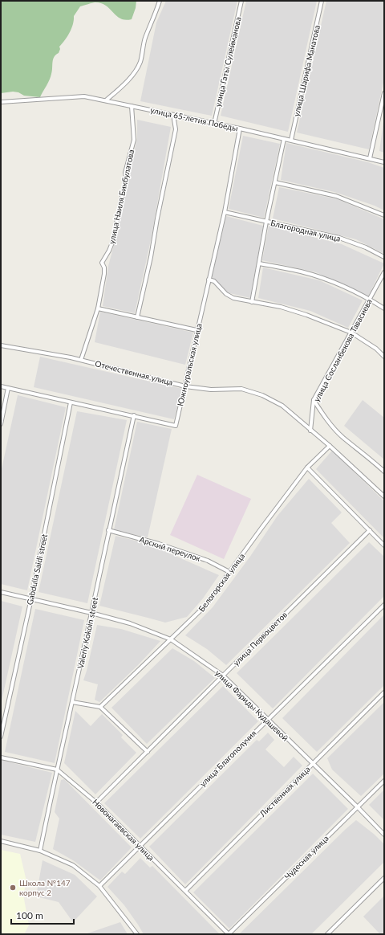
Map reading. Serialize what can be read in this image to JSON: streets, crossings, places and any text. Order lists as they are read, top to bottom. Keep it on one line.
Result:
{"streets":{"street":["улица Гаты Сулейманова","улица Шарифа Манатова","улица 65-летия Победы","улица Наиля Бикбулатова","Благородная улица","улица Сосланбекова Тавасиева","Южноуральская улица","Отечественная улица","Арский переулок","Gabdulla Saidi street","Белогорская улица","Valeriy Kokoin street","улица Первоцветов","улица Фариды Кудашевой","улица Благополучия","Лиственная улица","Новонагаевская улица","Чудесная улица"]},"crossings":[["улица Гаты Сулейманова","улица 65-летия Победы"],["улица Шарифа Манатова","улица 65-летия Победы"],["улица 65-летия Победы","улица Наиля Бикбулатова"],["улица 65-летия Победы","Южноуральская улица"],["улица Наиля Бикбулатова","Отечественная улица"],["Благородная улица","Южноуральская улица"],["улица Сосланбекова Тавасиева","Отечественная улица"],["Южноуральская улица","Отечественная улица"],["Южноуральская улица","Gabdulla Saidi street"],["Южноуральская улица","Valeriy Kokoin street"],["Отечественная улица","Белогорская улица"],["Арский переулок","Белогорская улица"],["Арский переулок","Valeriy Kokoin street"],["Gabdulla Saidi street","улица Фариды Кудашевой"],["Белогорская улица","улица Фариды Кудашевой"],["Valeriy Kokoin street","улица Фариды Кудашевой"],["Valeriy Kokoin street","Новонагаевская улица"],["улица Первоцветов","улица Фариды Кудашевой"],["улица Первоцветов","Новонагаевская улица"],["улица Фариды Кудашевой","улица Благополучия"],["улица Фариды Кудашевой","Лиственная улица"],["улица Фариды Кудашевой","Чудесная улица"],["улица Благополучия","Новонагаевская улица"],["Лиственная улица","Новонагаевская улица"],["Новонагаевская улица","Чудесная улица"]],"places":["Школа №147 корпус 2"],"scale_bar":"100 m"}
